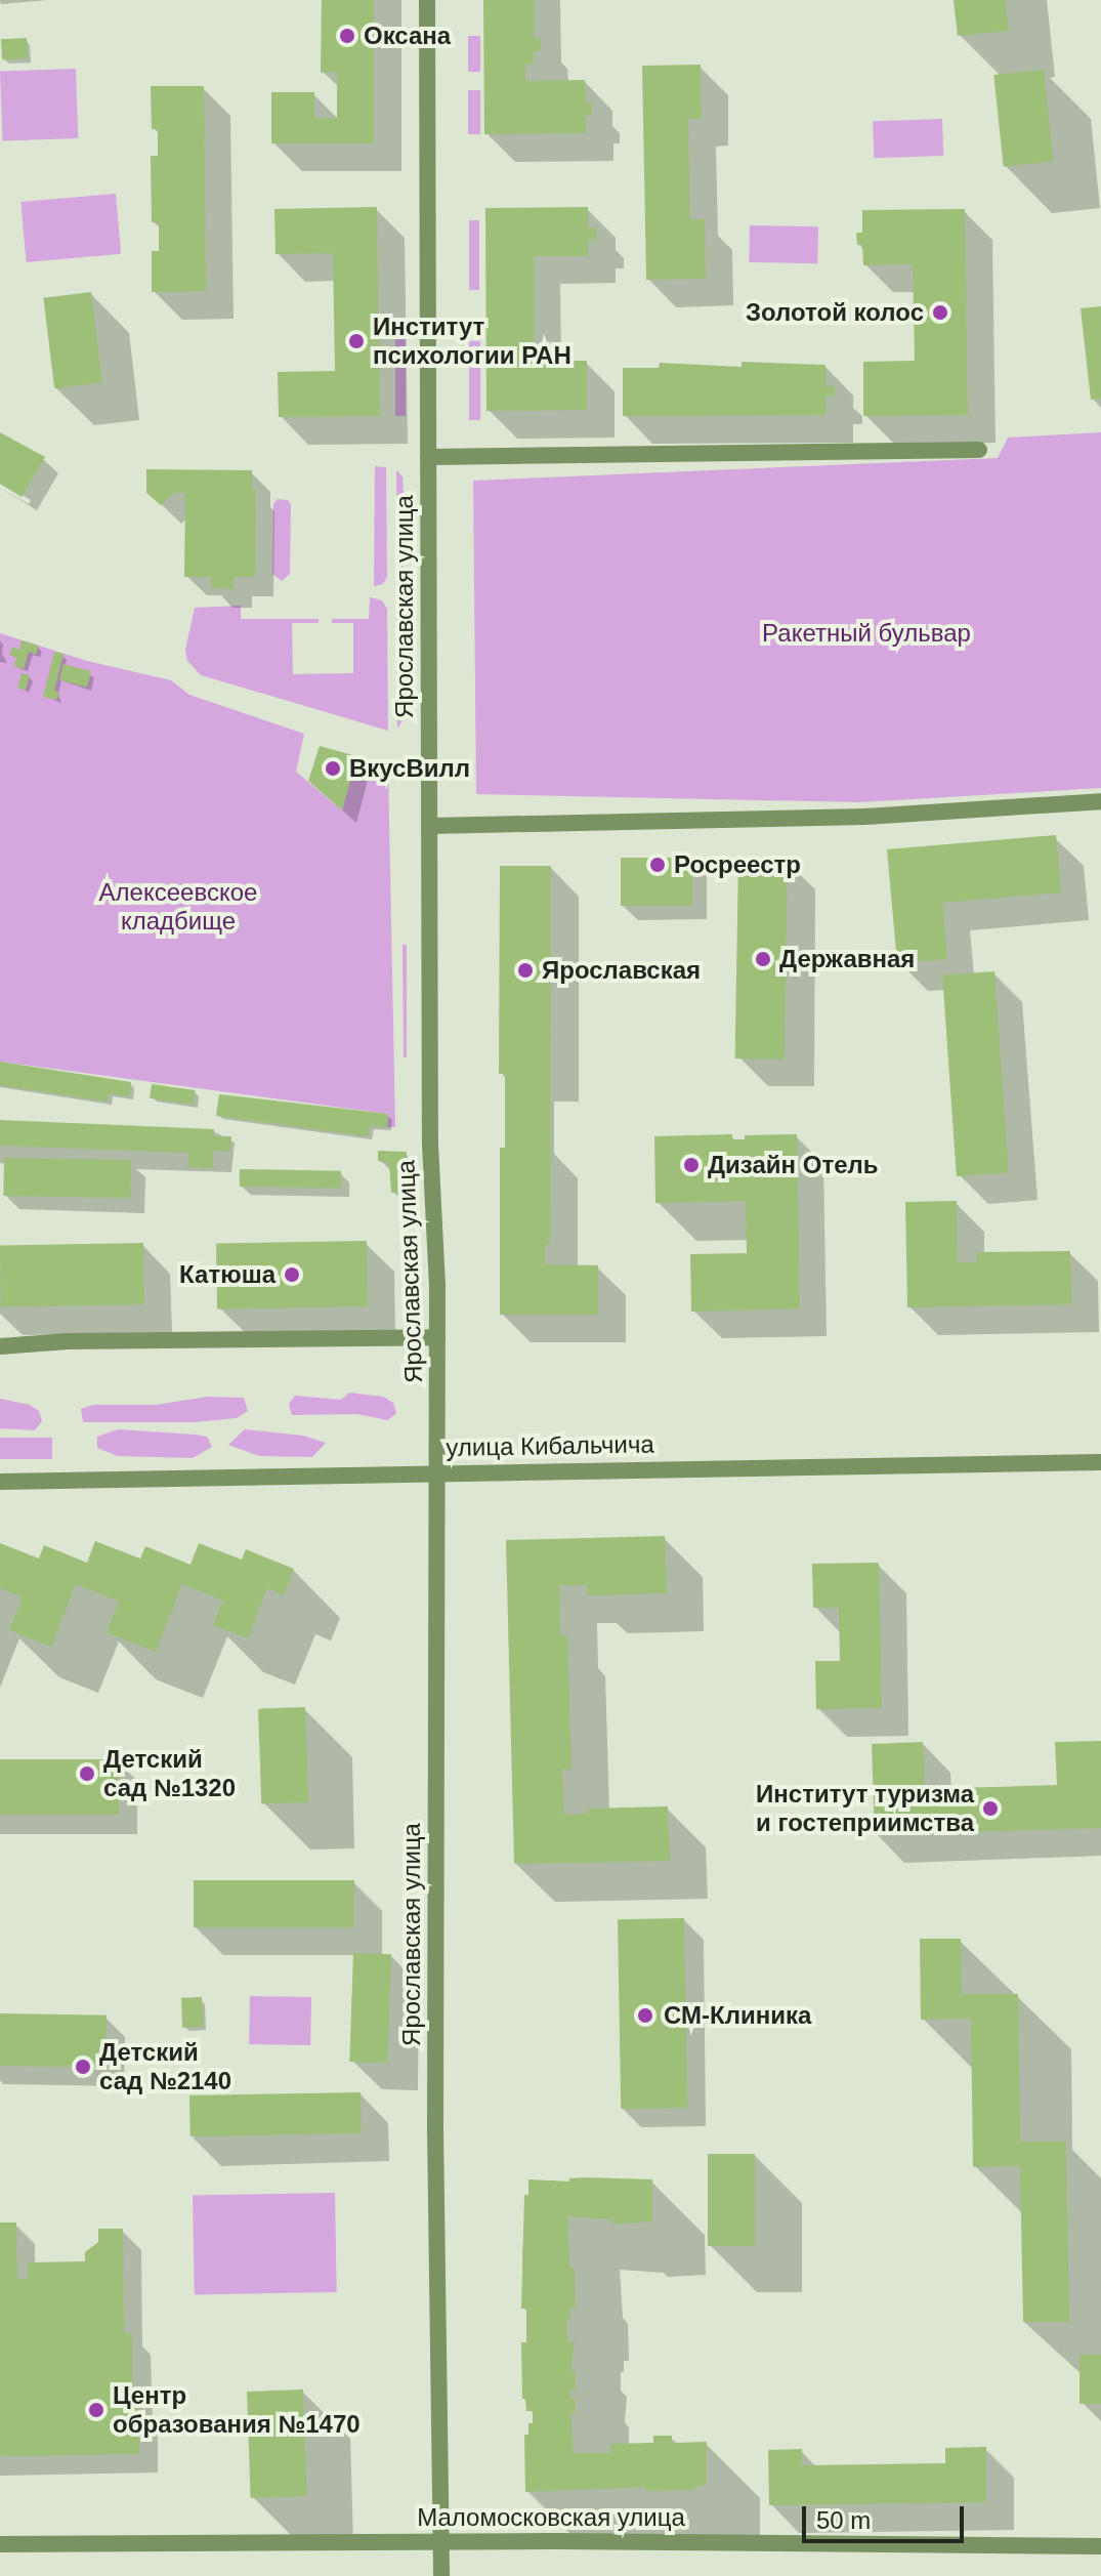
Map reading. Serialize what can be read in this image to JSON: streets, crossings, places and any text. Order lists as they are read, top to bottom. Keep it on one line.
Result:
{"streets":{"street":["Ярославская улица","улица Кибальчича","Маломосковская улица"]},"crossings":[["Ярославская улица","улица Кибальчича"],["Ярославская улица","Маломосковская улица"]],"parks":["Ракетный бульвар","Алексеевское кладбище"],"places":["Оксана","Золотой колос","Институт психологии РАН","ВкусВилл","Росреестр","Державная","Ярославская","Дизайн Отель","Катюша","Детский сад №1320","Институт туризма и гостеприимства","СМ-Клиника","Детский сад №2140","Центр образования №1470"],"scale_bar":"50 m"}
